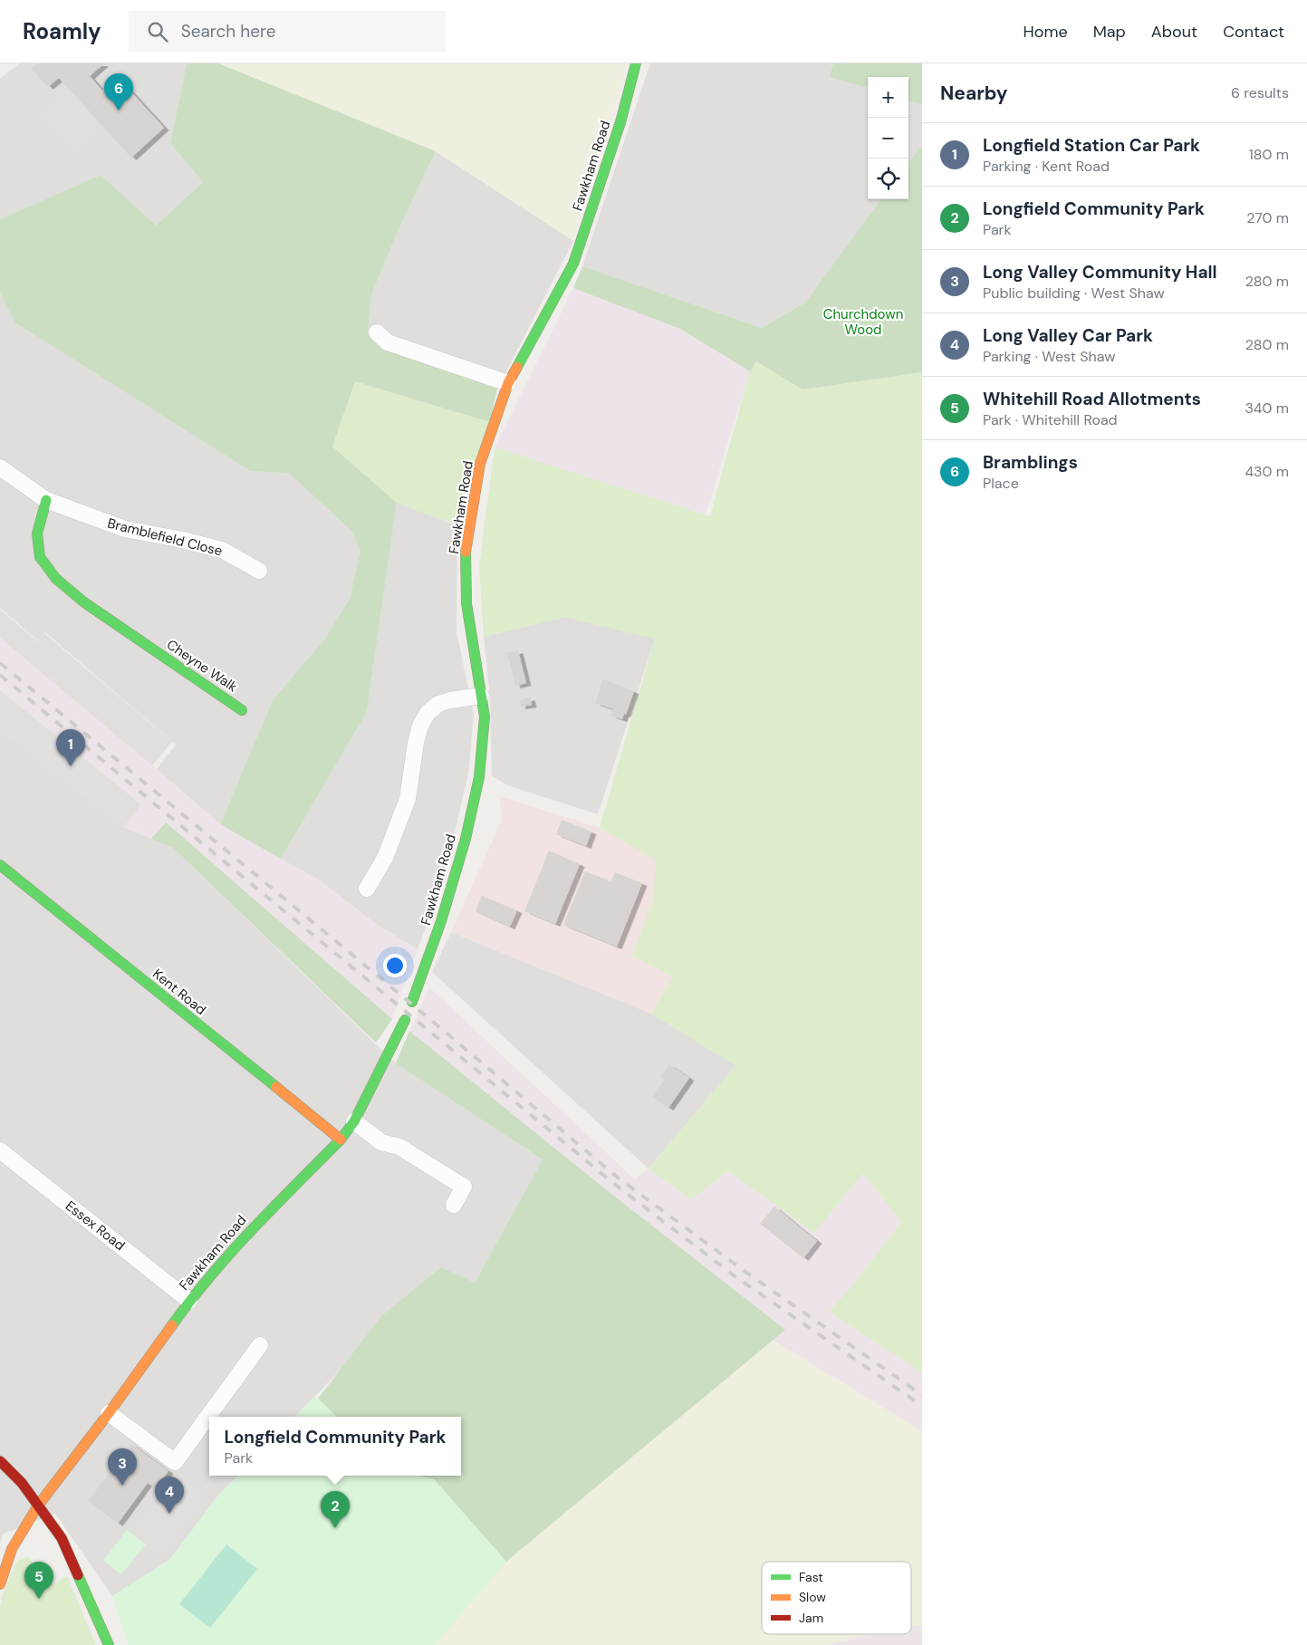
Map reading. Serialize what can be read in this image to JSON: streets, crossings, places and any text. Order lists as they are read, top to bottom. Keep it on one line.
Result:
{"streets":{"street":["Fawkham Road","Bramblefield Close","Cheyne Walk","Kent Road","Essex Road"]},"crossings":[["Fawkham Road","Kent Road"],["Fawkham Road","Essex Road"],["Bramblefield Close","Cheyne Walk"]],"parks":["Churchdown Wood"],"legend":["Fast","Slow","Jam"],"page":{"header":"Roamly","search":"Search here","nav":["Home","Map","About","Contact"],"heading":["Nearby","6 results"],"pins":["6","1","3","4","2","5"],"map_buttons":["+","−"],"list":[{"mark":"1","name":"Longfield Station Car Park","note":"Parking · Kent Road","value":"180 m"},{"mark":"2","name":"Longfield Community Park","note":"Park","value":"270 m"},{"mark":"3","name":"Long Valley Community Hall","note":"Public building · West Shaw","value":"280 m"},{"mark":"4","name":"Long Valley Car Park","note":"Parking · West Shaw","value":"280 m"},{"mark":"5","name":"Whitehill Road Allotments","note":"Park · Whitehill Road","value":"340 m"},{"mark":"6","name":"Bramblings","note":"Place","value":"430 m"}],"popup":["Longfield Community Park","Park"]}}
